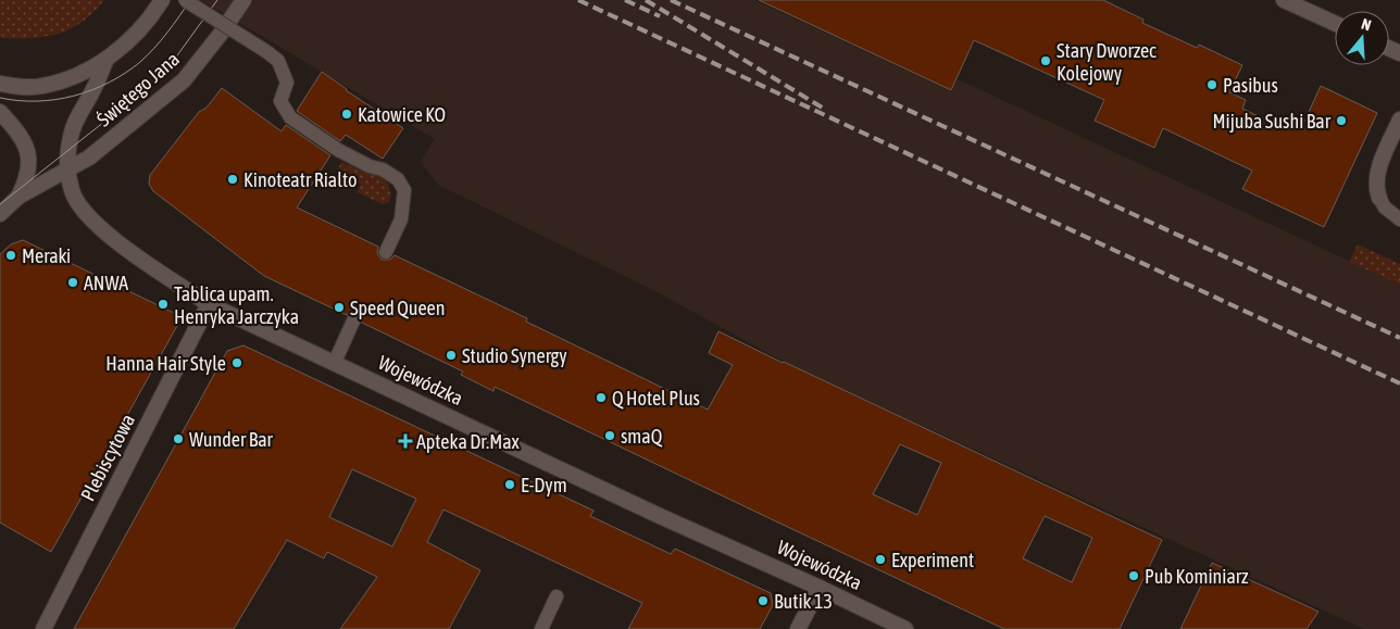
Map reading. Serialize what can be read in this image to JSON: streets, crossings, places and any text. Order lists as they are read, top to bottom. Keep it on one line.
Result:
{"streets":{"street":["Świętego Jana","Wojewódzka","Plebiscytowa"]},"crossings":[["Świętego Jana","Wojewódzka"],["Wojewódzka","Plebiscytowa"]],"places":{"other":["Stary Dworzec Kolejowy","Pasibus","Katowice KO","Mijuba Sushi Bar","Kinoteatr Rialto","Meraki","ANWA","Tablica upam. Henryka Jarczyka","Speed Queen","Studio Synergy","Hanna Hair Style","Q Hotel Plus","smaQ","Wunder Bar","E-Dym","Experiment","Pub Kominiarz","Butik 13"],"health":["Apteka Dr.Max"]},"north":"top"}
